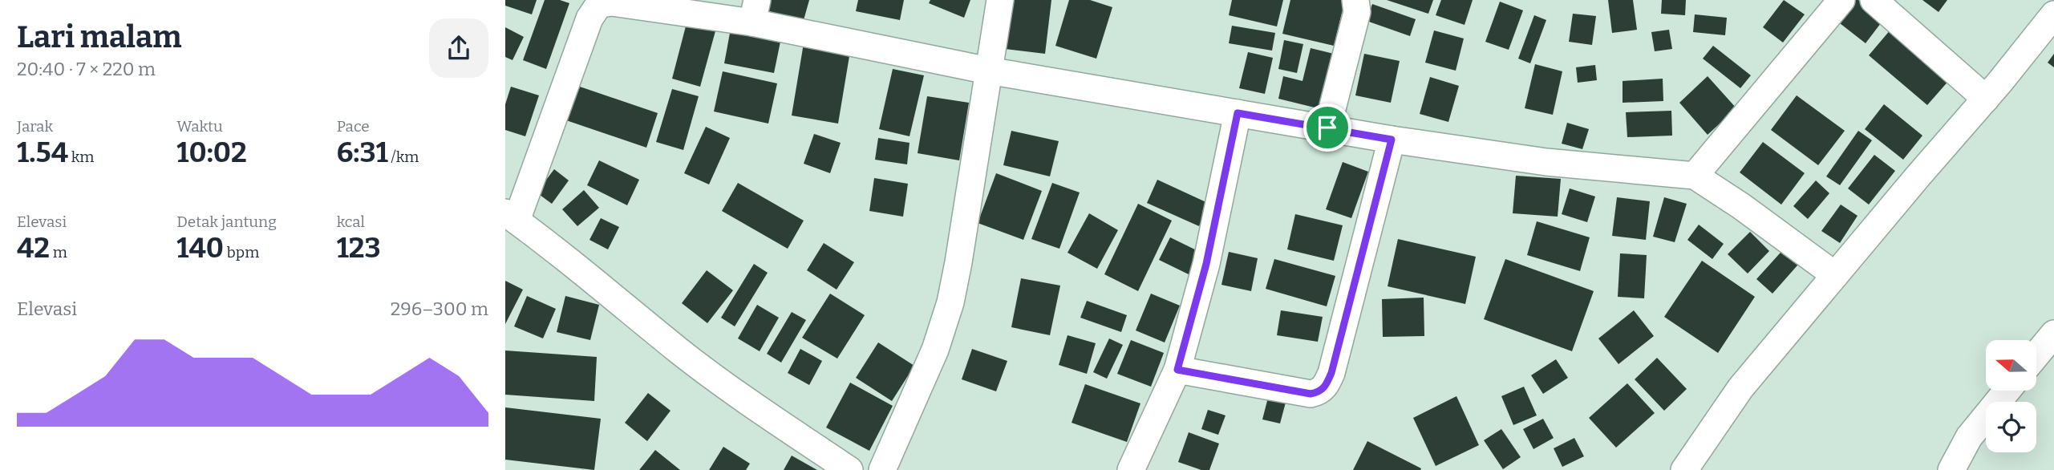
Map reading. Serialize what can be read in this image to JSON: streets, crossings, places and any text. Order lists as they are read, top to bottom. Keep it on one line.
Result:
{"north":"left","page":{"heading":["Lari malam","20:40 · 7 × 220 m"],"stats":[["Jarak","1.54 km"],["Waktu","10:02"],["Pace","6:31 /km"],["Elevasi","42 m"],["Detak jantung","140 bpm"],["kcal","123"]],"chart":["Elevasi","296–300 m"]}}
